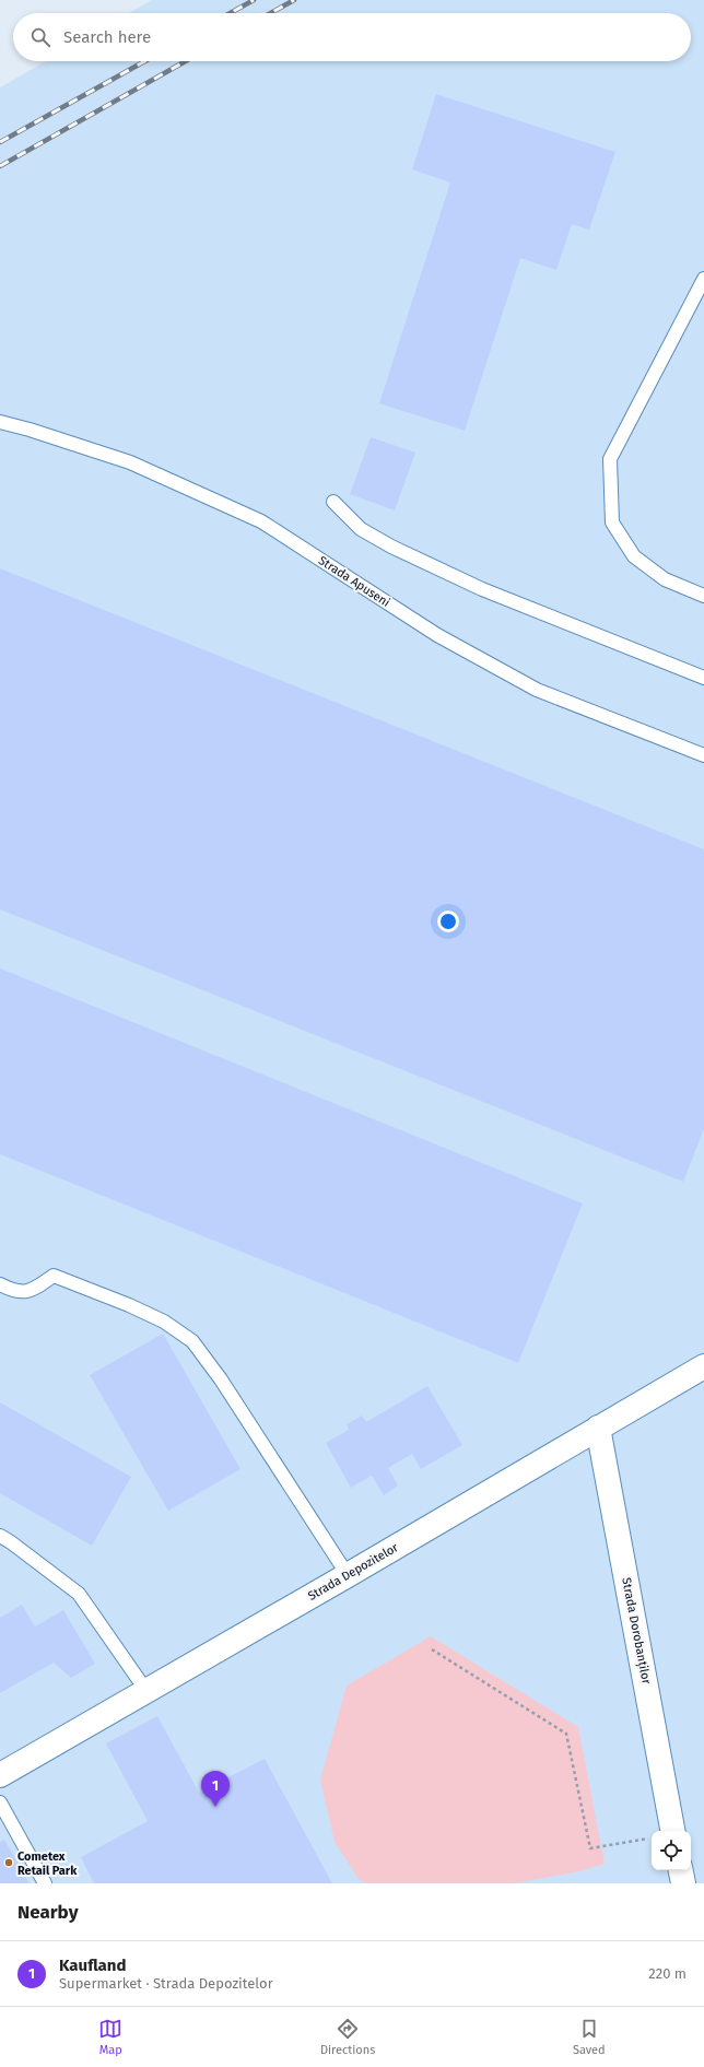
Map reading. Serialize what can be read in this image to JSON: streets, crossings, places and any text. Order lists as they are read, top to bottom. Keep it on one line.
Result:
{"streets":{"street":["Strada Depozitelor","Strada Dorobanților"],"lane":["Strada Apuseni"]},"crossings":[["Strada Depozitelor","Strada Dorobanților"]],"places":["Cometex Retail Park"],"page":{"search":"Search here","pins":"1","heading":"Nearby","list":[{"mark":"1","name":"Kaufland","note":"Supermarket · Strada Depozitelor","value":"220 m"}],"nav":["Map","Directions","Saved"]}}
